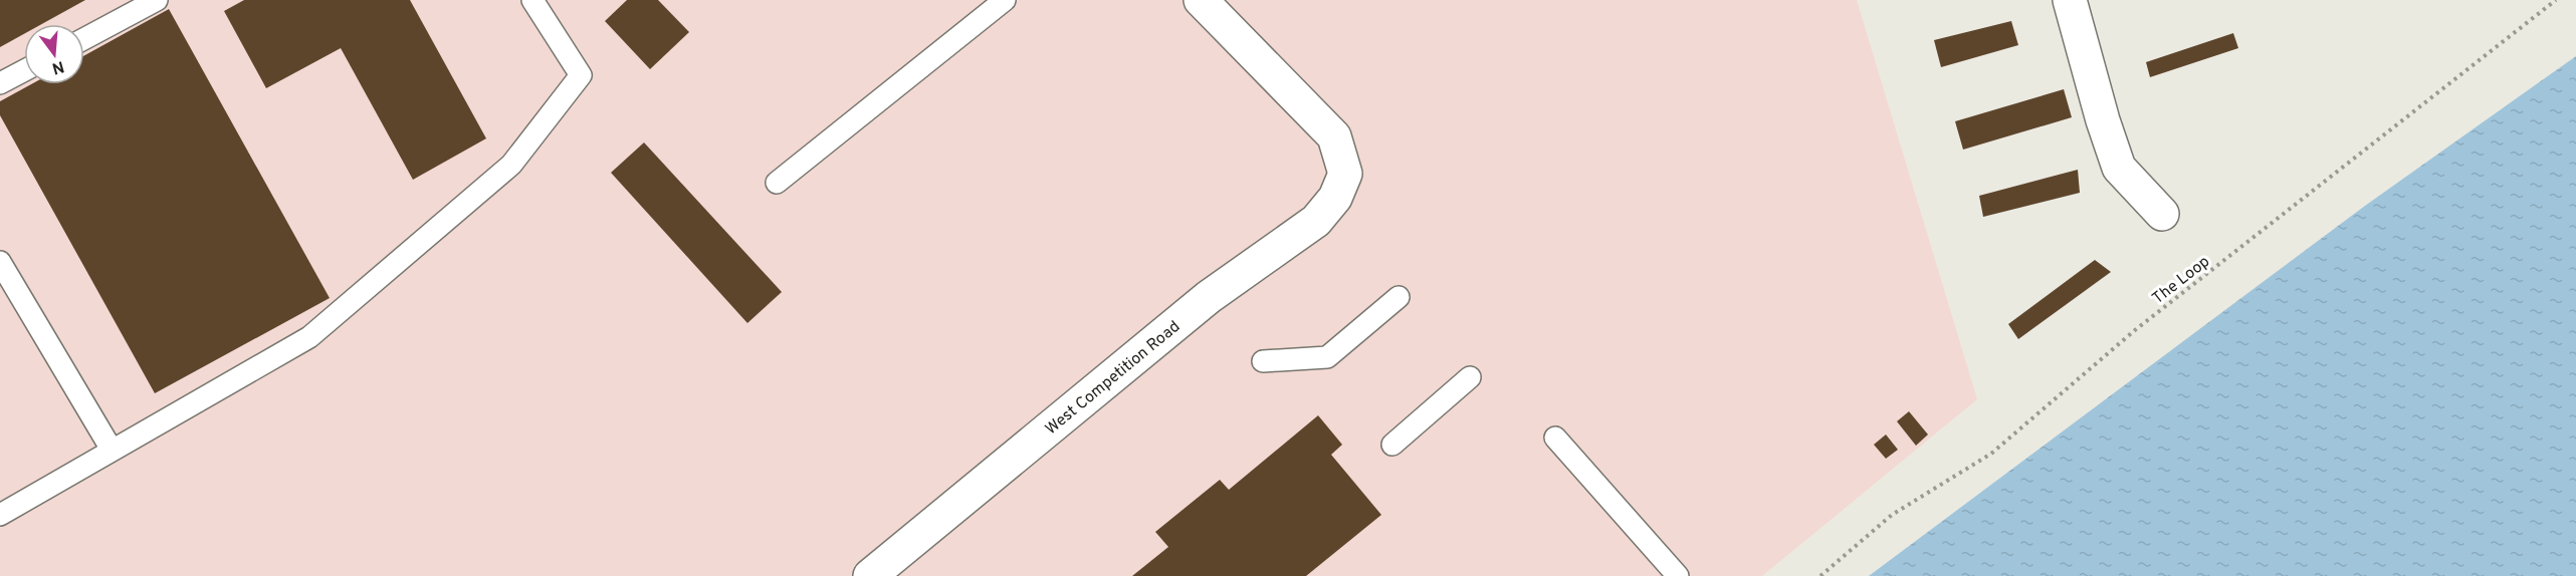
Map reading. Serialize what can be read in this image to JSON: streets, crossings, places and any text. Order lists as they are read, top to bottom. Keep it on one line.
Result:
{"streets":{"street":["West Competition Road"],"path":["The Loop"]},"north":"bottom"}
